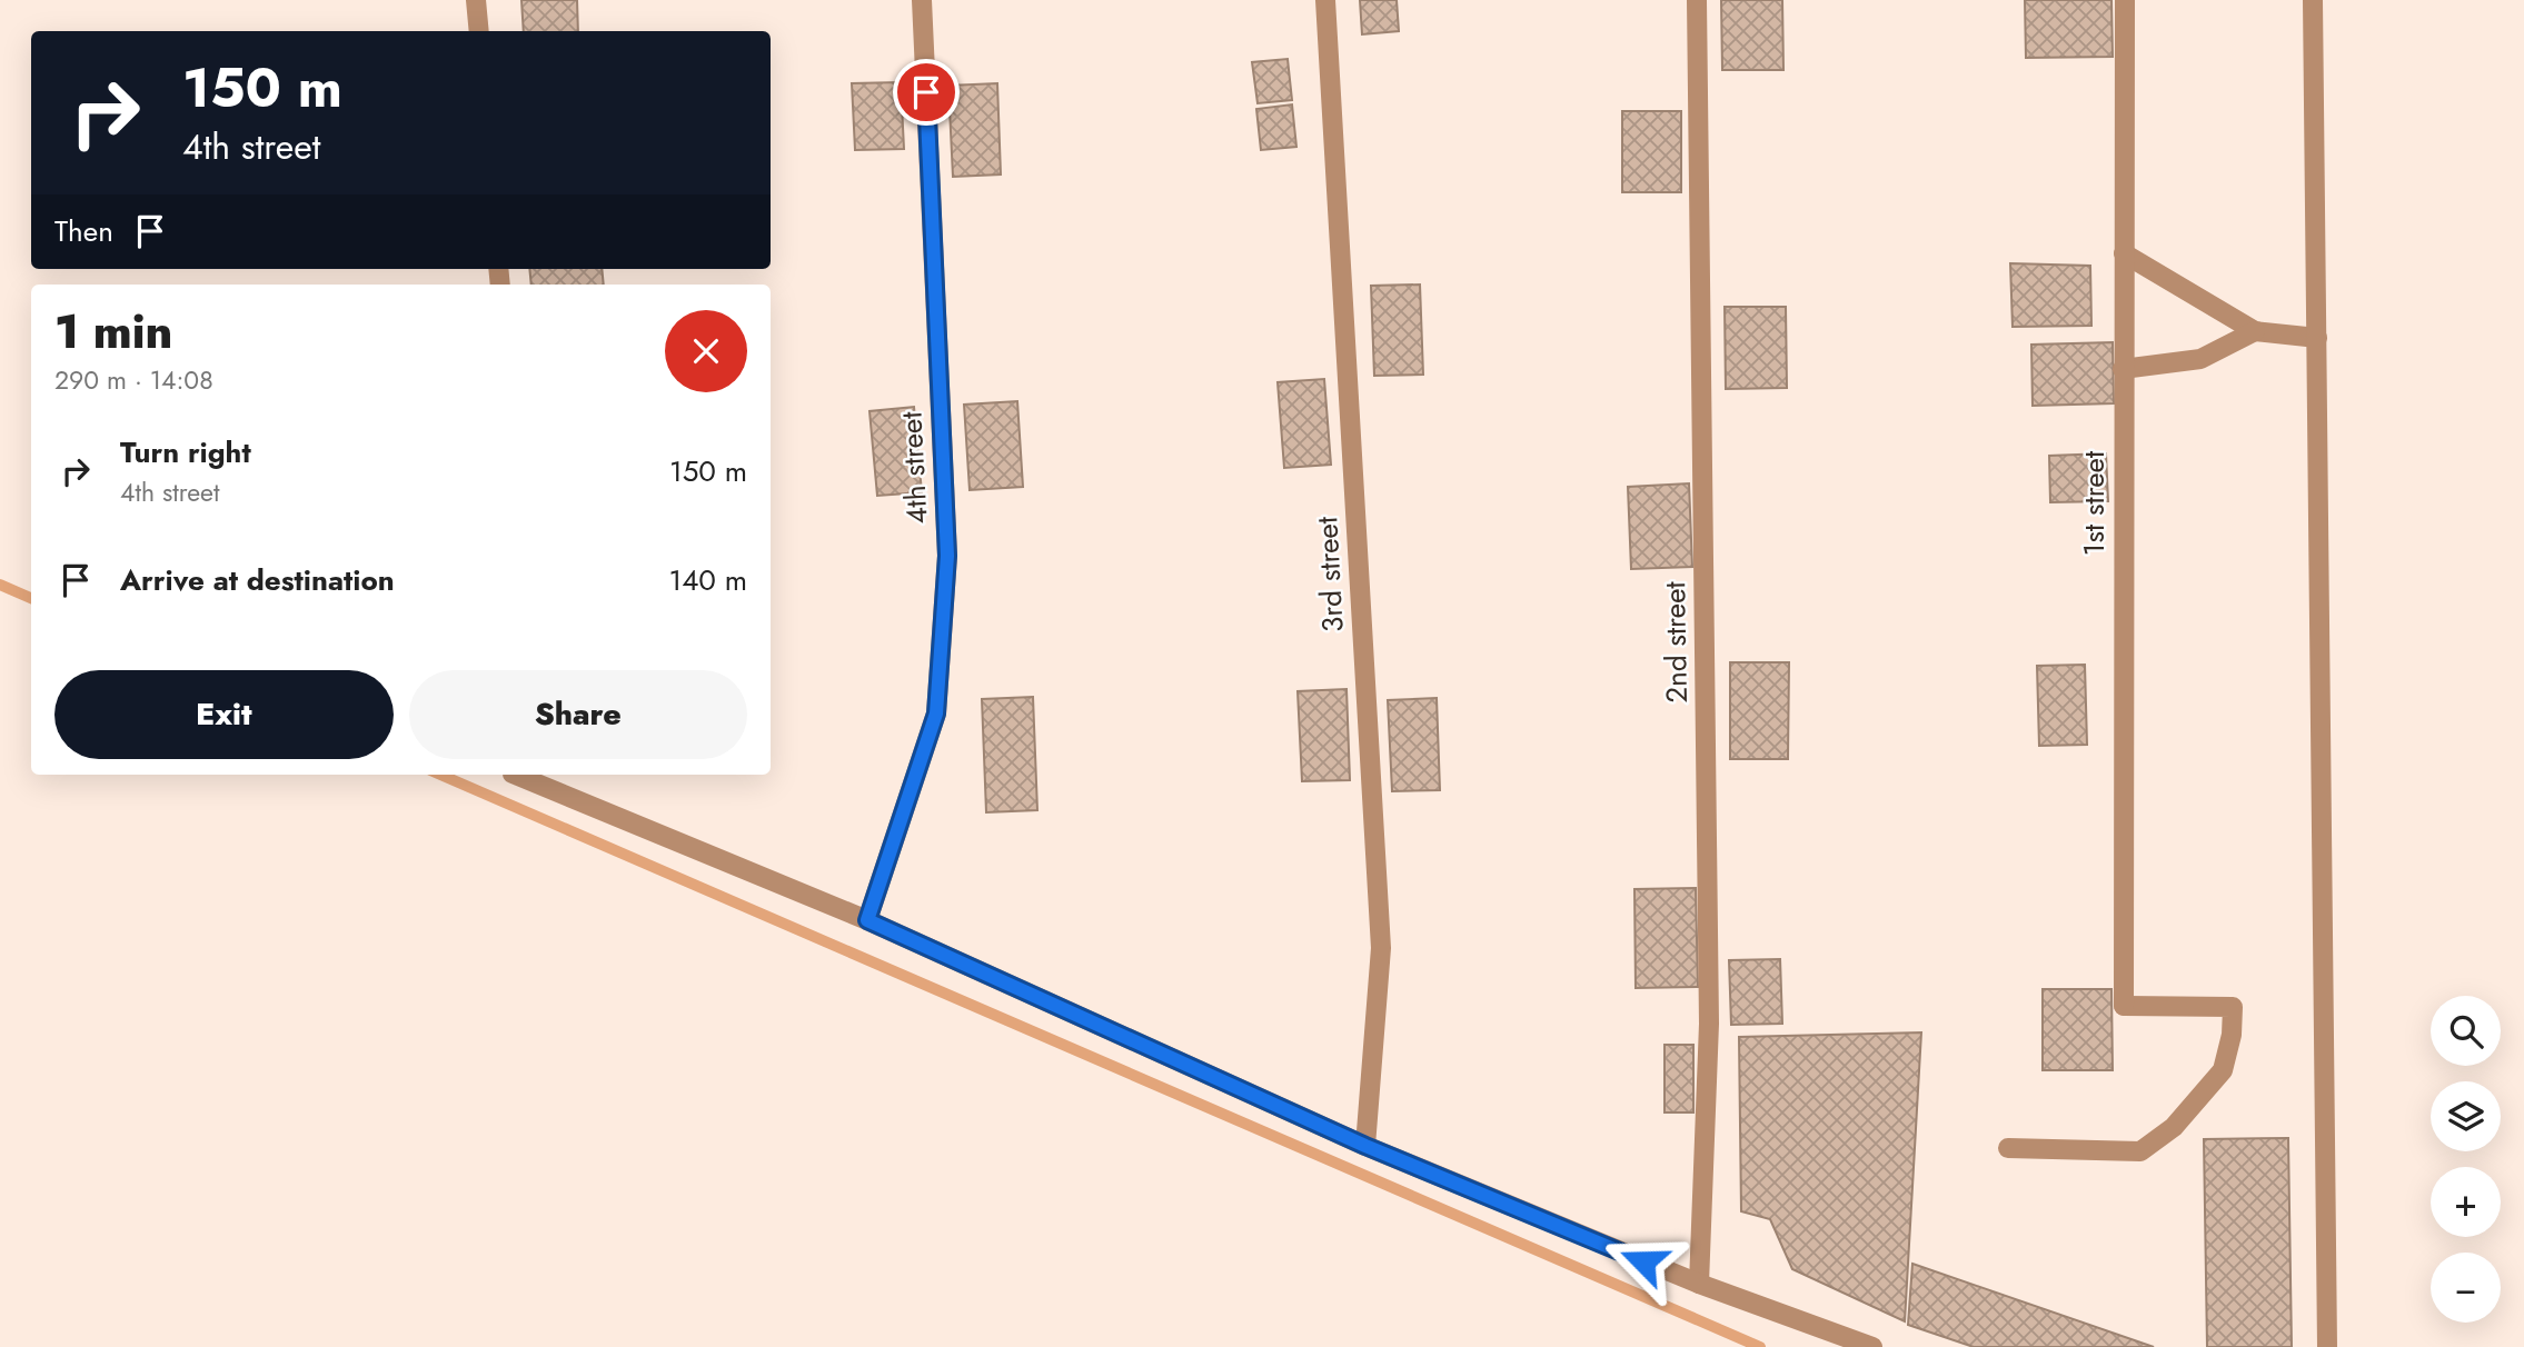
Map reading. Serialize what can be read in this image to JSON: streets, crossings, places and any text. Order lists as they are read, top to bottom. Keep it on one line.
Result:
{"streets":{"street":["4th street","1st street","3rd street","2nd street"]},"page":{"turn":["150 m","4th street"],"then":"Then","heading":["1 min","290 m · 14:08"],"list":[{"name":"Turn right","note":"4th street","value":"150 m"},{"name":"Arrive at destination","value":"140 m"}],"buttons":["Exit","Share"],"map_buttons":["+","−"]}}
